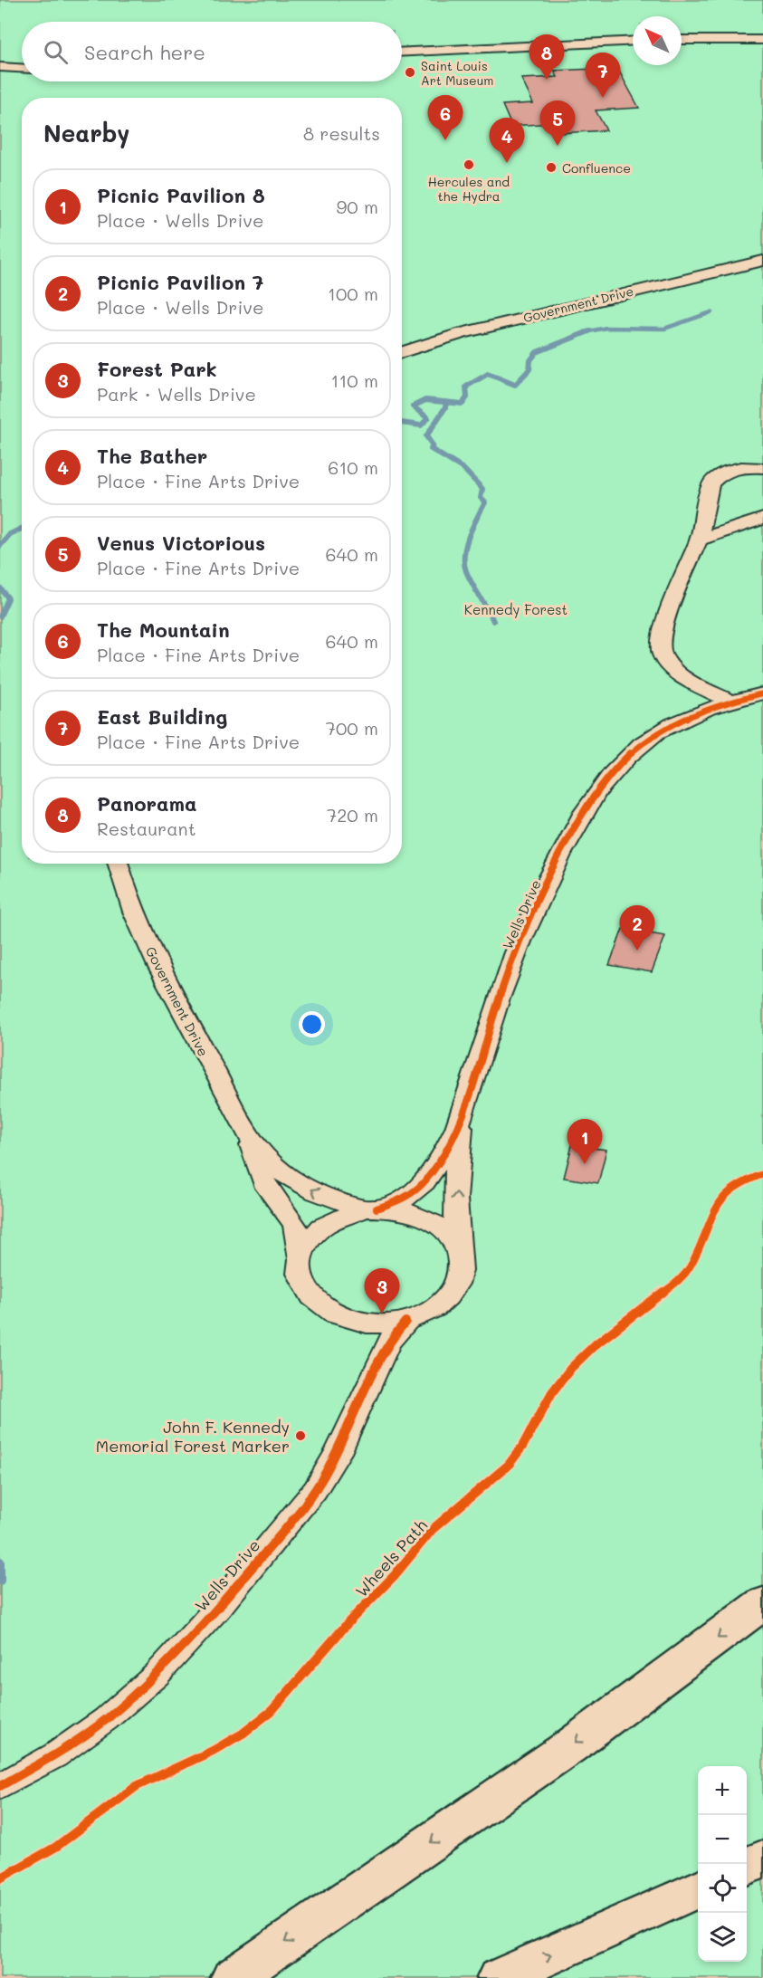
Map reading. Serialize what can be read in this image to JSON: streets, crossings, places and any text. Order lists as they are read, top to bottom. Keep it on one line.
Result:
{"streets":{"street":["Government Drive","Wells Drive"],"cycle path":["Wheels Path"]},"crossings":[["Government Drive","Wells Drive"]],"parks":["Kennedy Forest"],"places":["Saint Louis Art Museum","Hercules and the Hydra","Confluence","John F. Kennedy Memorial Forest Marker"],"north":"top left","page":{"search":"Search here","pins":["8","7","6","5","4","2","1","3"],"heading":["Nearby","8 results"],"list":[{"mark":"1","name":"Picnic Pavilion 8","note":"Place · Wells Drive","value":"90 m"},{"mark":"2","name":"Picnic Pavilion 7","note":"Place · Wells Drive","value":"100 m"},{"mark":"3","name":"Forest Park","note":"Park · Wells Drive","value":"110 m"},{"mark":"4","name":"The Bather","note":"Place · Fine Arts Drive","value":"610 m"},{"mark":"5","name":"Venus Victorious","note":"Place · Fine Arts Drive","value":"640 m"},{"mark":"6","name":"The Mountain","note":"Place · Fine Arts Drive","value":"640 m"},{"mark":"7","name":"East Building","note":"Place · Fine Arts Drive","value":"700 m"},{"mark":"8","name":"Panorama","note":"Restaurant","value":"720 m"}],"map_buttons":["+","−"]}}
